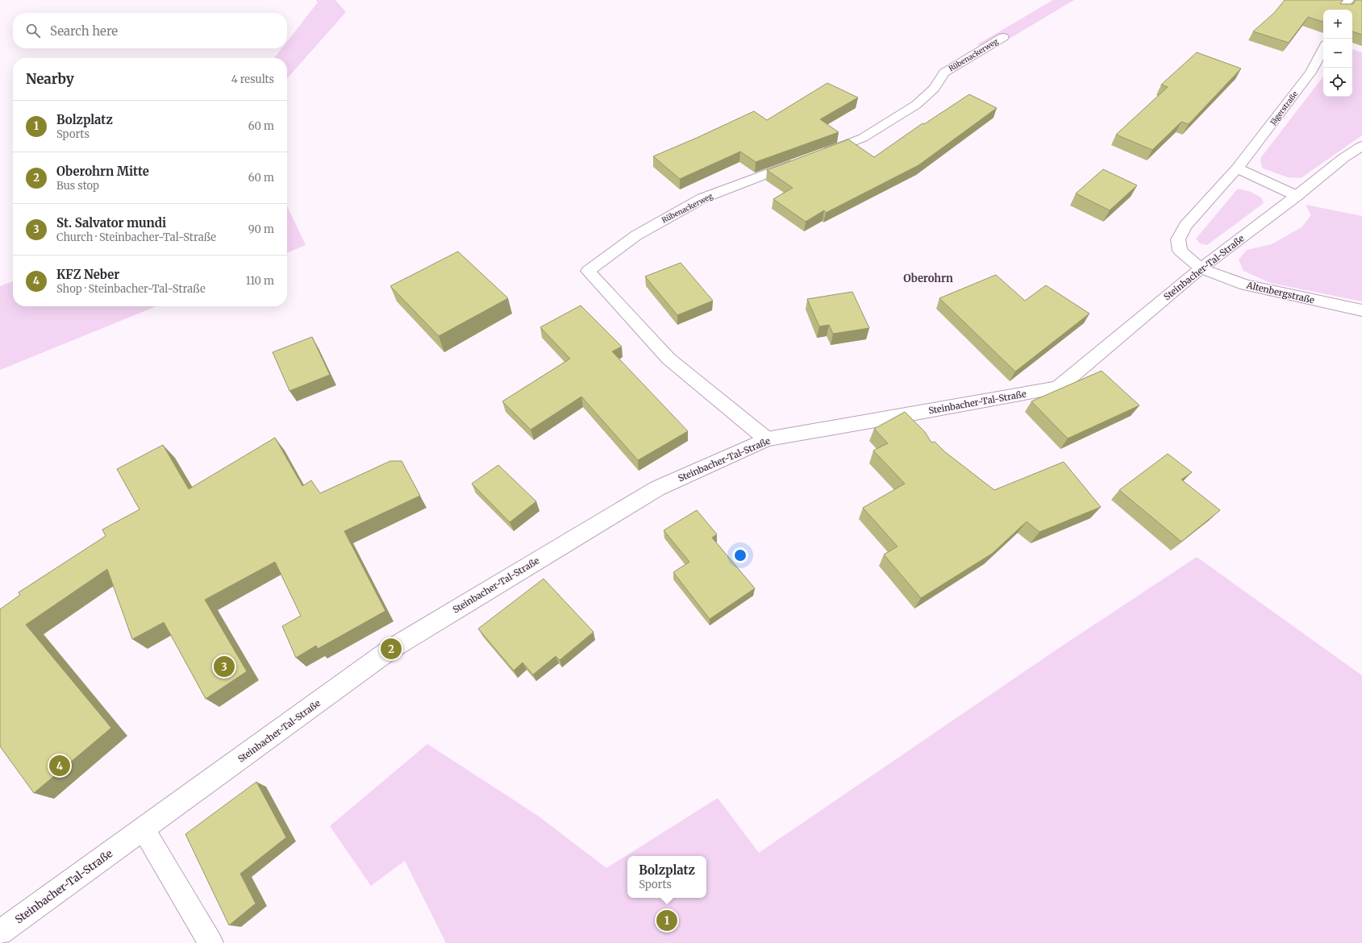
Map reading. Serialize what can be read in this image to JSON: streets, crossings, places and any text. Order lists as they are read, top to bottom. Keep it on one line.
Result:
{"streets":{"street":["Rübenackerweg","Jägerstraße","Steinbacher-Tal-Straße","Altenbergstraße"]},"crossings":[["Rübenackerweg","Steinbacher-Tal-Straße"],["Jägerstraße","Steinbacher-Tal-Straße"],["Jägerstraße","Altenbergstraße"],["Steinbacher-Tal-Straße","Altenbergstraße"]],"districts":["Oberohrn"],"page":{"map_buttons":["+","−"],"search":"Search here","heading":["Nearby","4 results"],"list":[{"mark":"1","name":"Bolzplatz","note":"Sports","value":"60 m"},{"mark":"2","name":"Oberohrn Mitte","note":"Bus stop","value":"60 m"},{"mark":"3","name":"St. Salvator mundi","note":"Church · Steinbacher-Tal-Straße","value":"90 m"},{"mark":"4","name":"KFZ Neber","note":"Shop · Steinbacher-Tal-Straße","value":"110 m"}],"pins":["2","3","4","1"],"popup":["Bolzplatz","Sports"]}}
